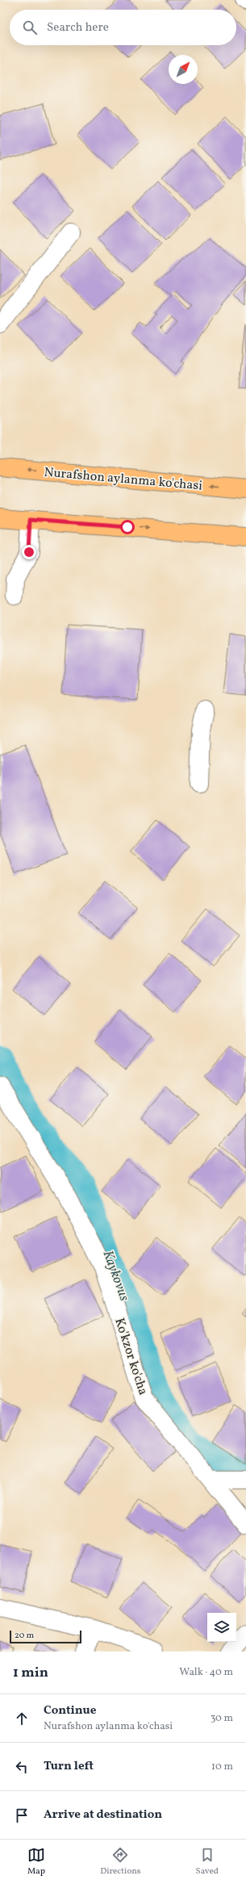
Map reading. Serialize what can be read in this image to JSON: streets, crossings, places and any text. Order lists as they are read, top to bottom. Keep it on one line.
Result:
{"streets":{"main road":["Nurafshon aylanma ko'chasi"],"street":["Ko'kzor ko'cha"]},"water":["Kaykovus"],"scale_bar":"20 m","north":"top right","page":{"search":"Search here","scale":"20 m","heading":["1 min","Walk · 40 m"],"list":[["Continue","Nurafshon aylanma ko'chasi","30 m"],["Turn left","10 m"],"Arrive at destination"],"nav":["Map","Directions","Saved"]}}
